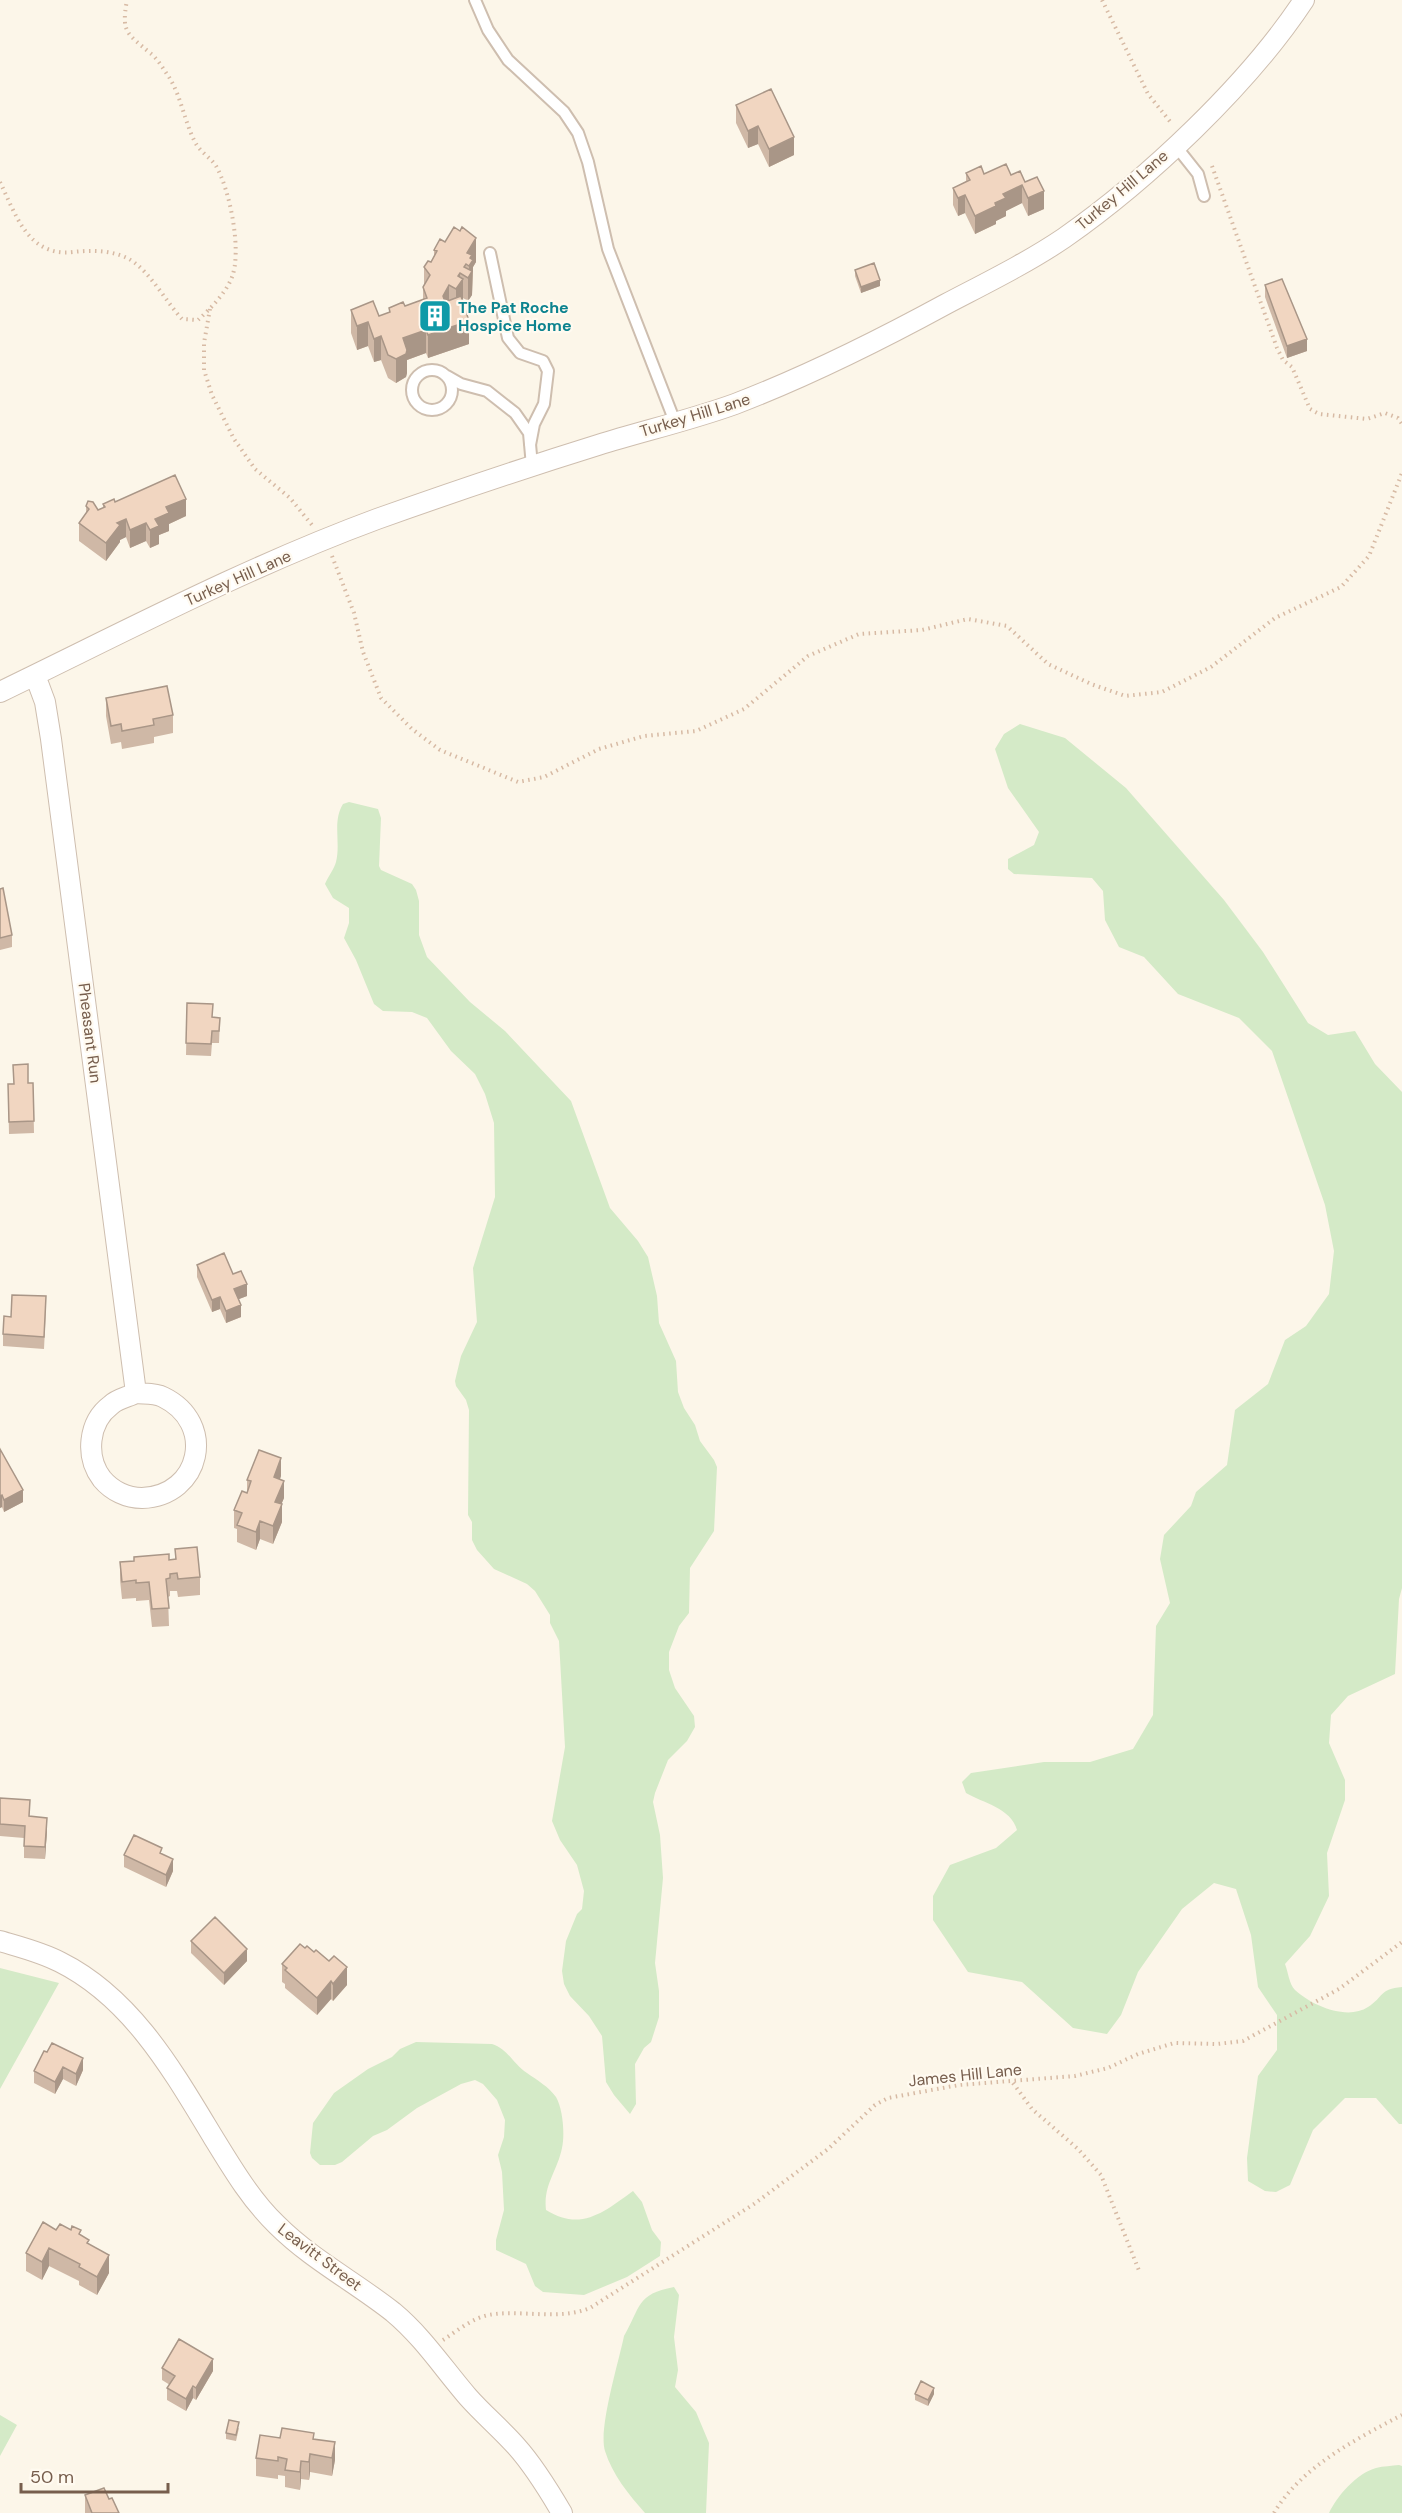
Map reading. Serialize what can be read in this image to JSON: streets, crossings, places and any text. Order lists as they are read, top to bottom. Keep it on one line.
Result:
{"streets":{"street":["Turkey Hill Lane","Pheasant Run","Leavitt Street"],"path":["James Hill Lane"]},"crossings":[["Turkey Hill Lane","Pheasant Run"],["James Hill Lane","Leavitt Street"]],"places":{"building":["The Pat Roche Hospice Home"]},"scale_bar":"50 m"}
